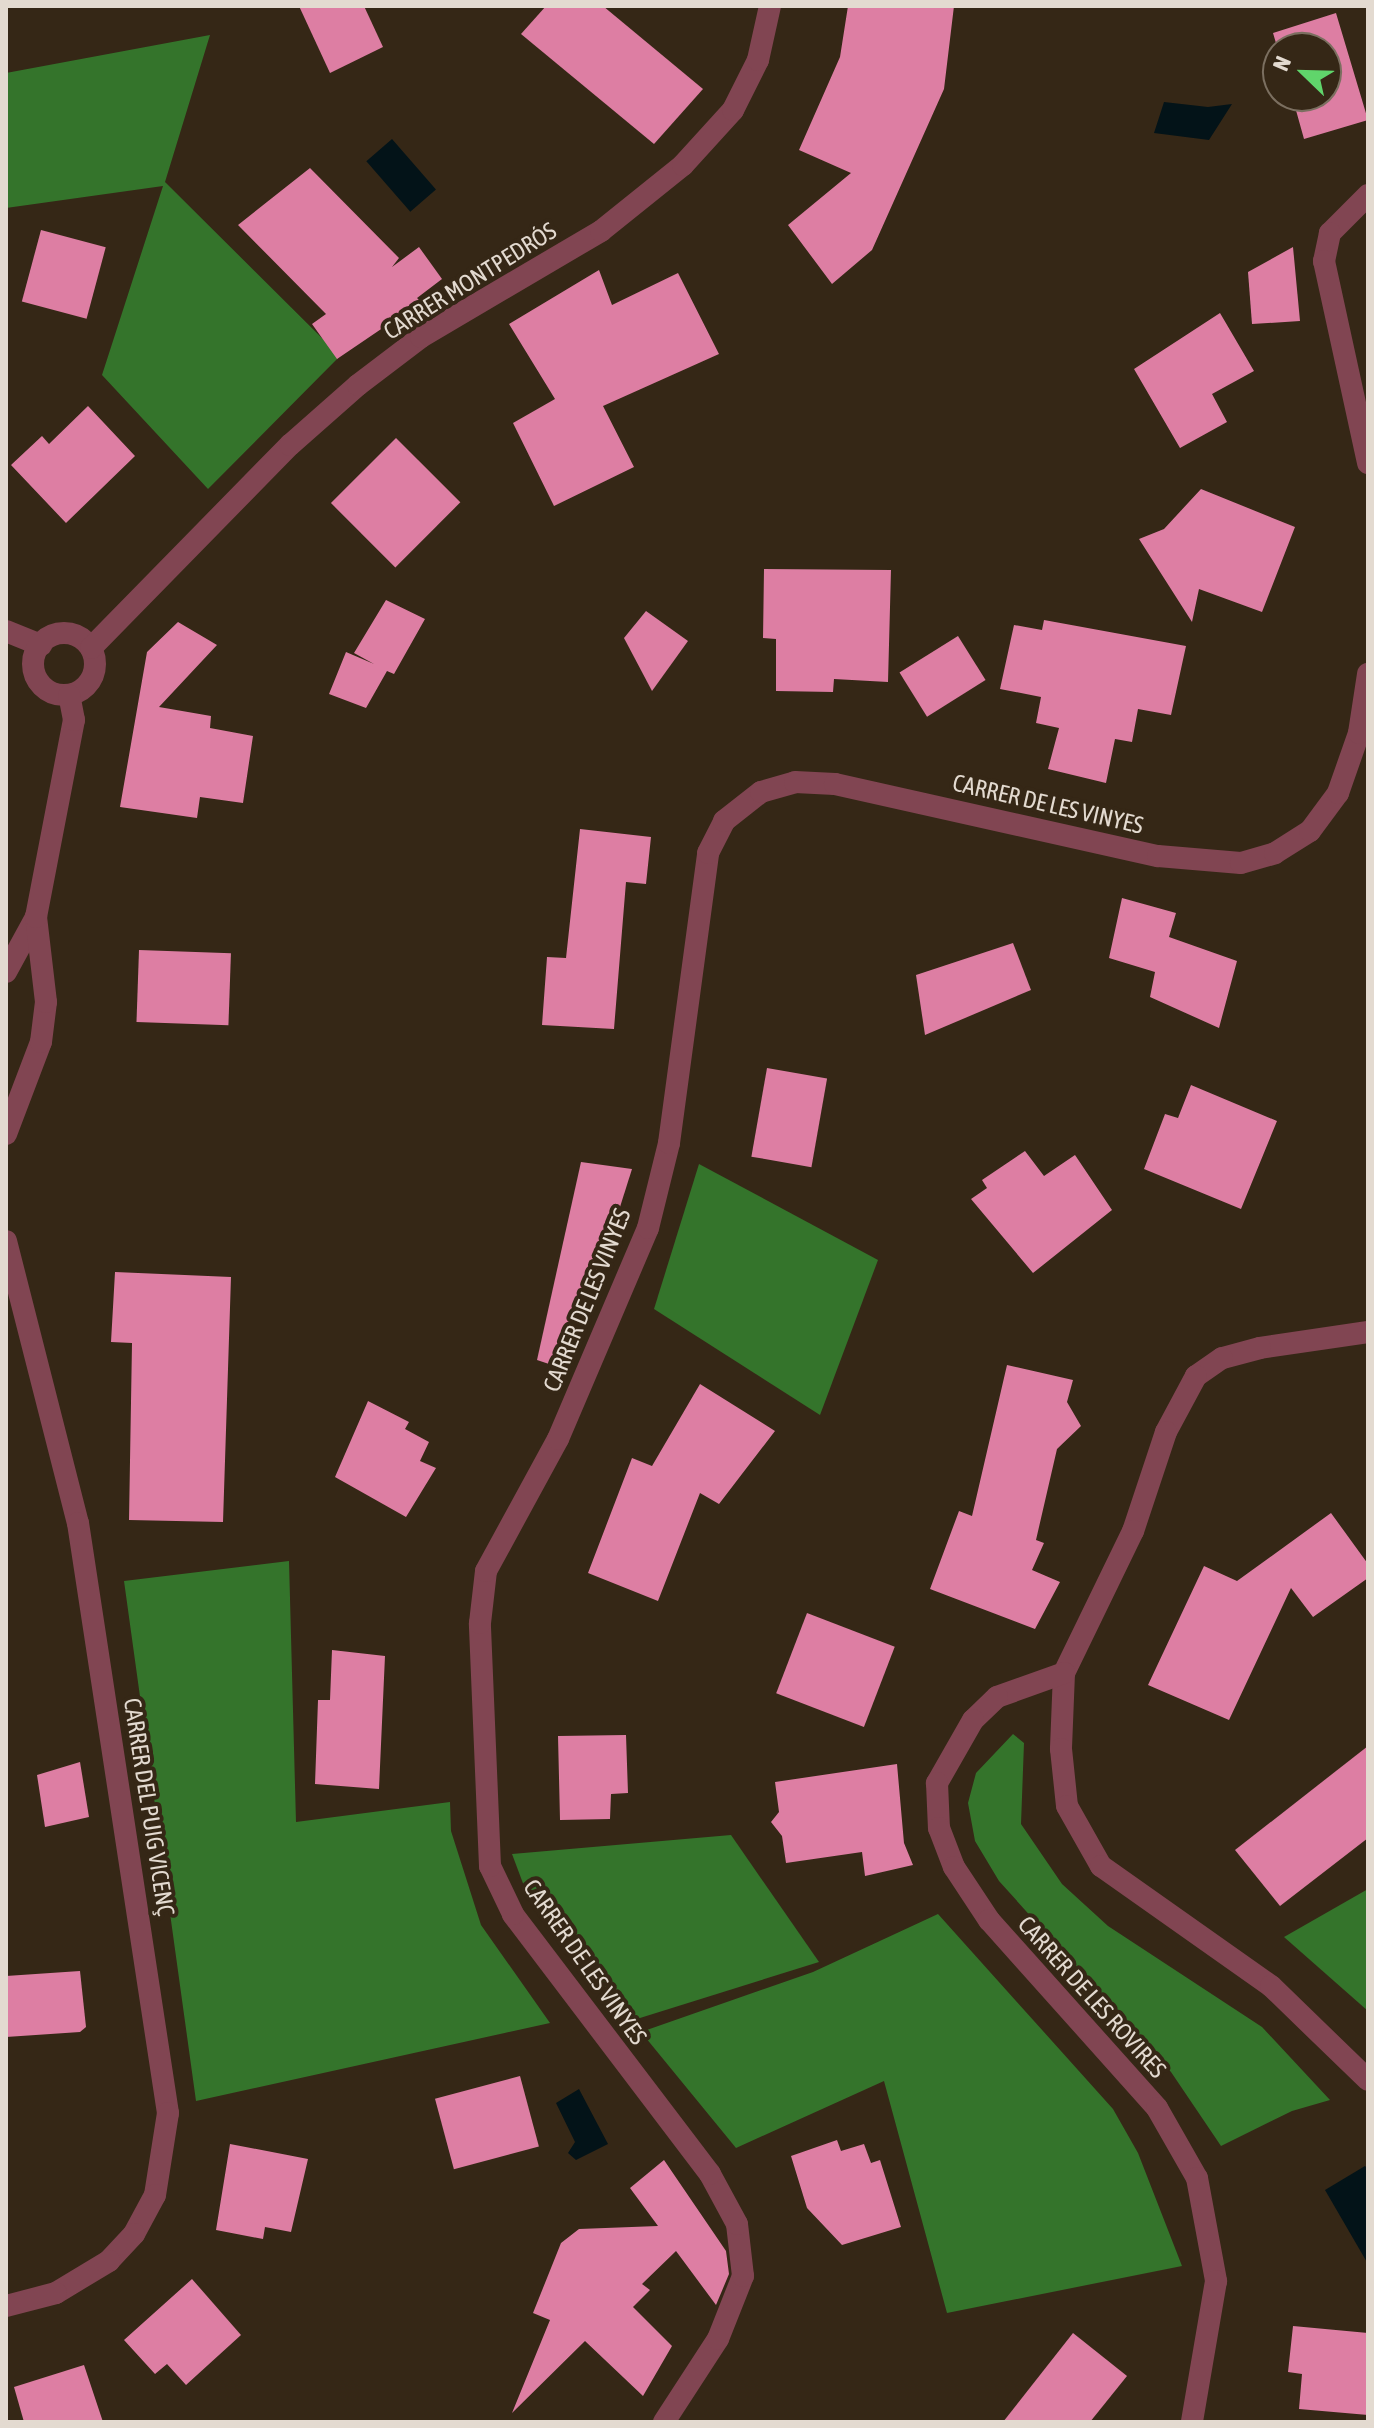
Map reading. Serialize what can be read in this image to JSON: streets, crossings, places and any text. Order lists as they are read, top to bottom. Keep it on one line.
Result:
{"streets":{"street":["CARRER MONTPEDRÓS","CARRER DE LES VINYES","CARRER DEL PUIG VICENÇ","CARRER DE LES ROVIRES"]},"north":"top left"}
